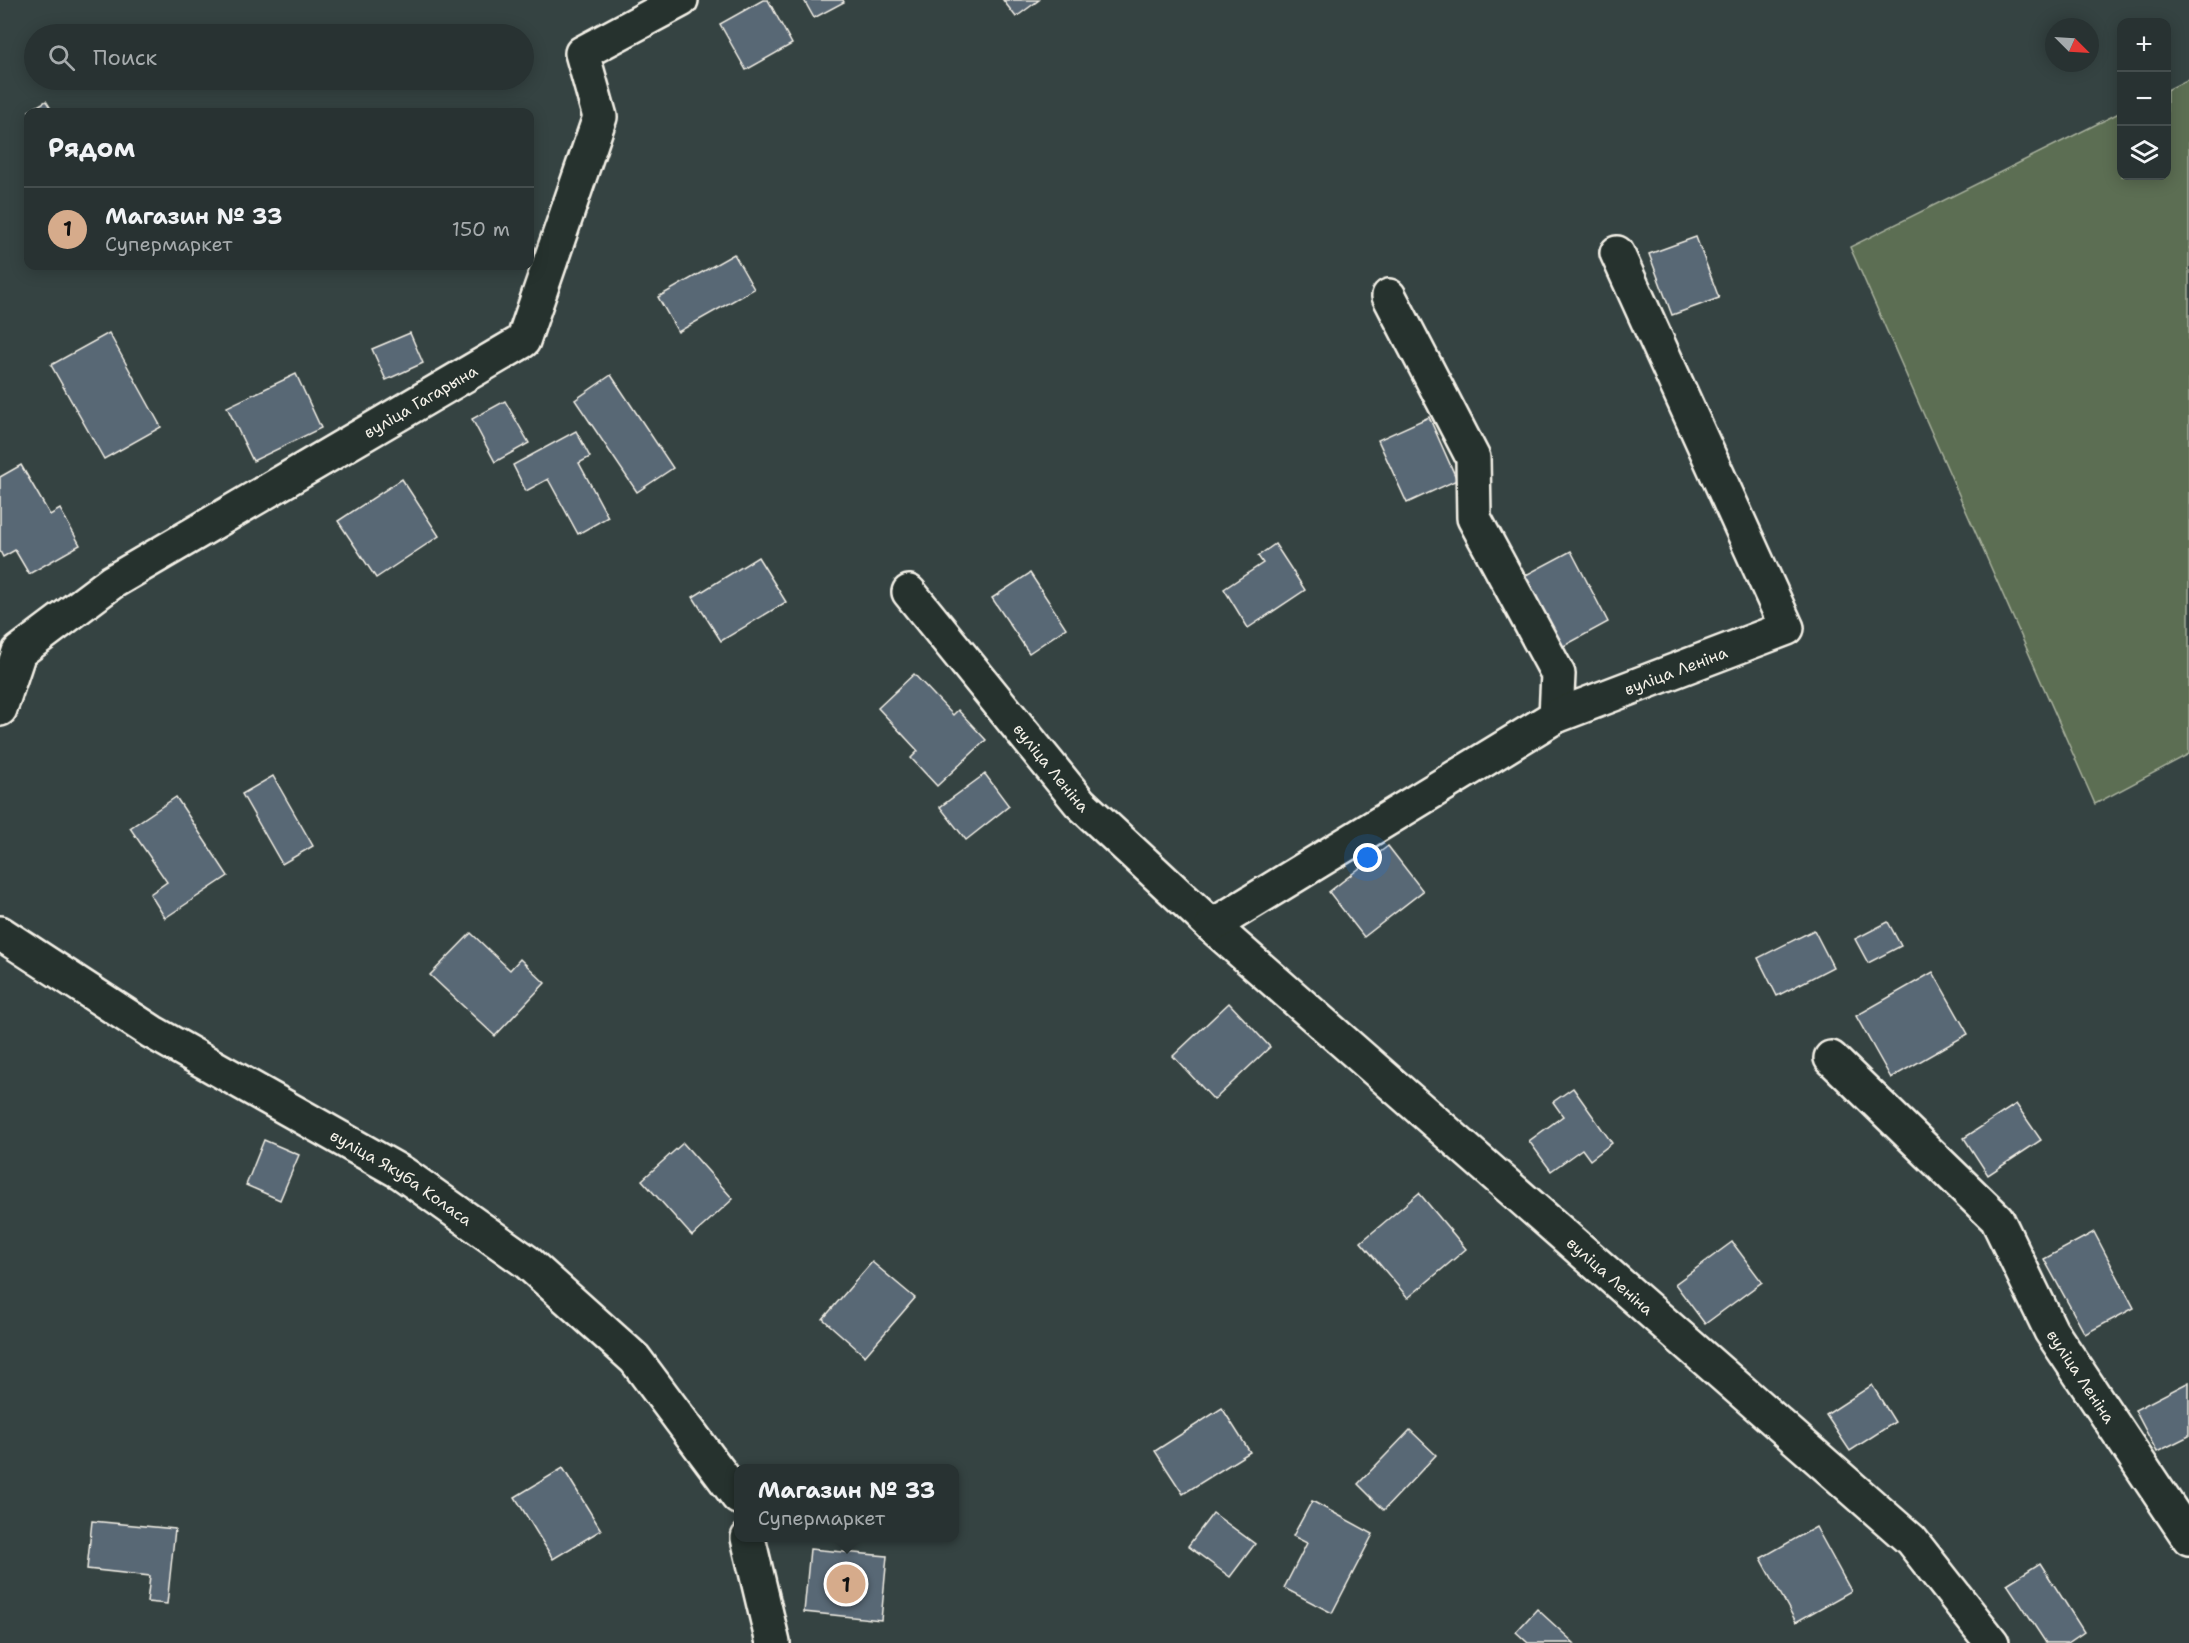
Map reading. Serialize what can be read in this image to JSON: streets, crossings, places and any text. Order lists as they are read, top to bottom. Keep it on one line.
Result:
{"streets":{"street":["вуліца Гагарына","вуліца Леніна","вуліца Якуба Коласа"]},"north":"bottom right","page":{"map_buttons":["+","−"],"search":"Поиск","heading":"Рядом","list":[{"mark":"1","name":"Магазин № 33","note":"Супермаркет","value":"150 m"}],"popup":["Магазин № 33","Супермаркет"],"pins":"1"}}
